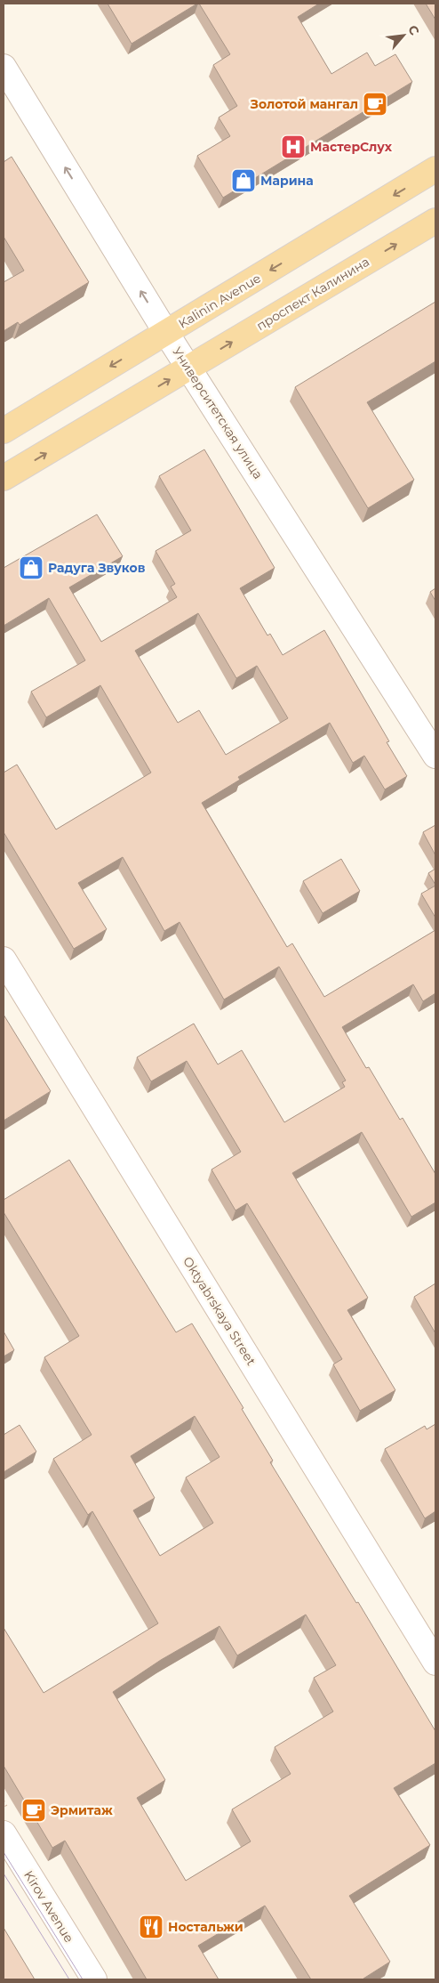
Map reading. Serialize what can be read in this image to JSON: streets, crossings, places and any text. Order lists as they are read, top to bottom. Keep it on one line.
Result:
{"streets":{"main road":["проспект Калинина","Kalinin Avenue"],"street":["Университетская улица","Oktyabrskaya Street","Kirov Avenue"]},"crossings":[["проспект Калинина","Университетская улица"],["Kalinin Avenue","Университетская улица"]],"one_way":["проспект Калинина","Университетская улица"],"places":{"cafe":["Золотой мангал","Эрмитаж"],"hospital":["МастерСлух"],"shop":["Марина","Радуга Звуков"],"restaurant":["Ностальжи"]},"north":"top right"}
